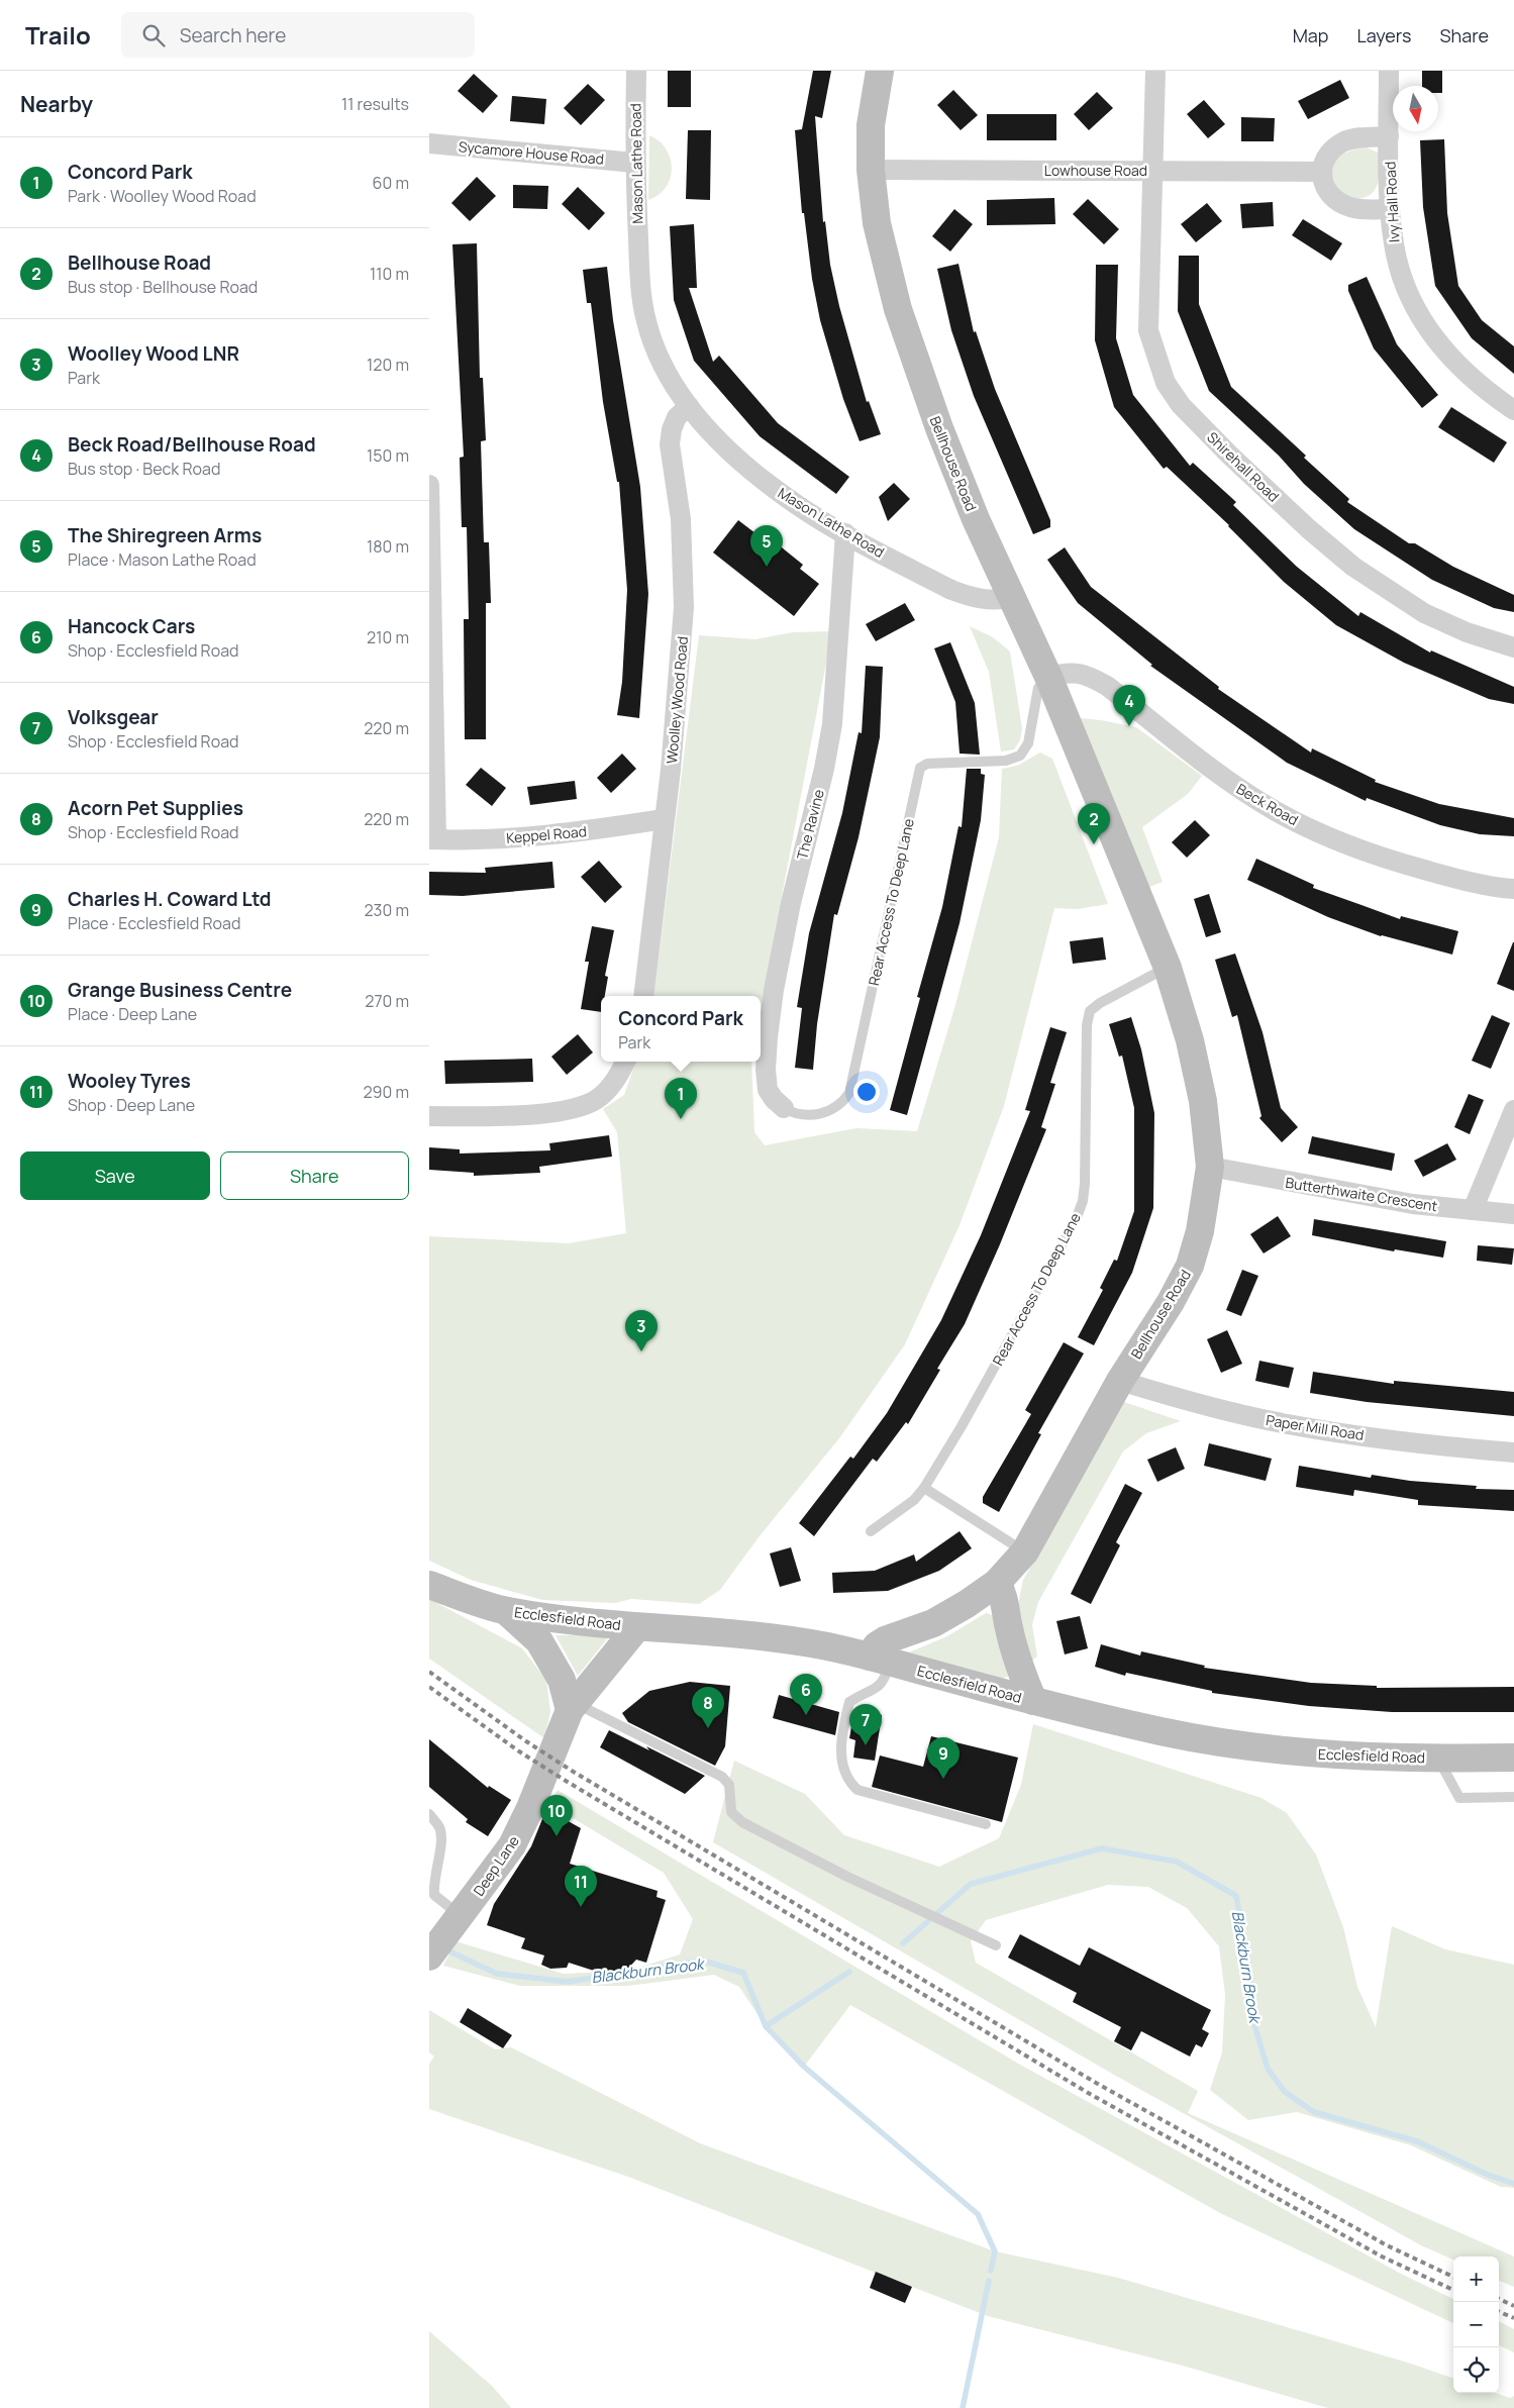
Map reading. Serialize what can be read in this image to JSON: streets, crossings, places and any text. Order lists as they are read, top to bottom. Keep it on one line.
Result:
{"streets":{"main road":["Bellhouse Road","Ecclesfield Road","Deep Lane"],"street":["Sycamore House Road","Mason Lathe Road","Lowhouse Road","Ivy Hall Road","Shirehall Road","Woolley Wood Road","Beck Road","The Ravine","Keppel Road","Butterthwaite Crescent","Paper Mill Road"],"lane":["Rear Access To Deep Lane"]},"crossings":[["Sycamore House Road","Mason Lathe Road"],["Mason Lathe Road","Bellhouse Road"],["Mason Lathe Road","Woolley Wood Road"],["Mason Lathe Road","The Ravine"],["Lowhouse Road","Bellhouse Road"],["Lowhouse Road","Shirehall Road"],["Bellhouse Road","Beck Road"],["Bellhouse Road","Rear Access To Deep Lane"],["Bellhouse Road","Butterthwaite Crescent"],["Bellhouse Road","Paper Mill Road"],["Bellhouse Road","Ecclesfield Road"],["Woolley Wood Road","Keppel Road"],["Beck Road","Rear Access To Deep Lane"],["The Ravine","Rear Access To Deep Lane"],["Ecclesfield Road","Deep Lane"]],"water":["Blackburn Brook"],"north":"bottom","page":{"header":"Trailo","search":"Search here","nav":["Map","Layers","Share"],"heading":["Nearby","11 results"],"list":[{"mark":"1","name":"Concord Park","note":"Park · Woolley Wood Road","value":"60 m"},{"mark":"2","name":"Bellhouse Road","note":"Bus stop · Bellhouse Road","value":"110 m"},{"mark":"3","name":"Woolley Wood LNR","note":"Park","value":"120 m"},{"mark":"4","name":"Beck Road/Bellhouse Road","note":"Bus stop · Beck Road","value":"150 m"},{"mark":"5","name":"The Shiregreen Arms","note":"Place · Mason Lathe Road","value":"180 m"},{"mark":"6","name":"Hancock Cars","note":"Shop · Ecclesfield Road","value":"210 m"},{"mark":"7","name":"Volksgear","note":"Shop · Ecclesfield Road","value":"220 m"},{"mark":"8","name":"Acorn Pet Supplies","note":"Shop · Ecclesfield Road","value":"220 m"},{"mark":"9","name":"Charles H. Coward Ltd","note":"Place · Ecclesfield Road","value":"230 m"},{"mark":"10","name":"Grange Business Centre","note":"Place · Deep Lane","value":"270 m"},{"mark":"11","name":"Wooley Tyres","note":"Shop · Deep Lane","value":"290 m"}],"pins":["5","4","2","1","3","6","8","7","9","10","11"],"popup":["Concord Park","Park"],"buttons":["Save","Share"],"map_buttons":["+","−"]}}
